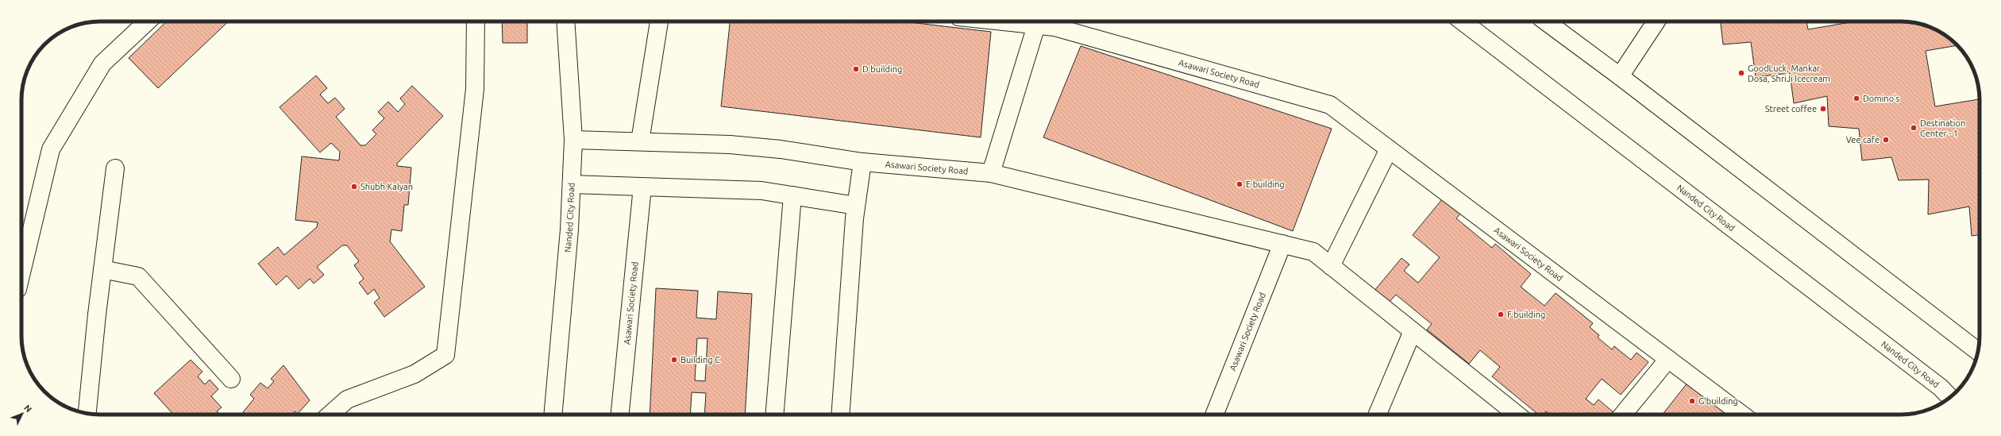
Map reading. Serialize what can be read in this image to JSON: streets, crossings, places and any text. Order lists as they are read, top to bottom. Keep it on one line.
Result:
{"streets":{"street":["Asawari Society Road","Nanded City Road"]},"crossings":[["Asawari Society Road","Nanded City Road"]],"places":["D building","GoodLuck, Mankar Dosa, ShriJi Icecream","Domino's","Street coffee","Destination Center - 1","Vee cafe","E building","Shubh Kalyan","F building","Building C","G building"],"north":"top right"}
